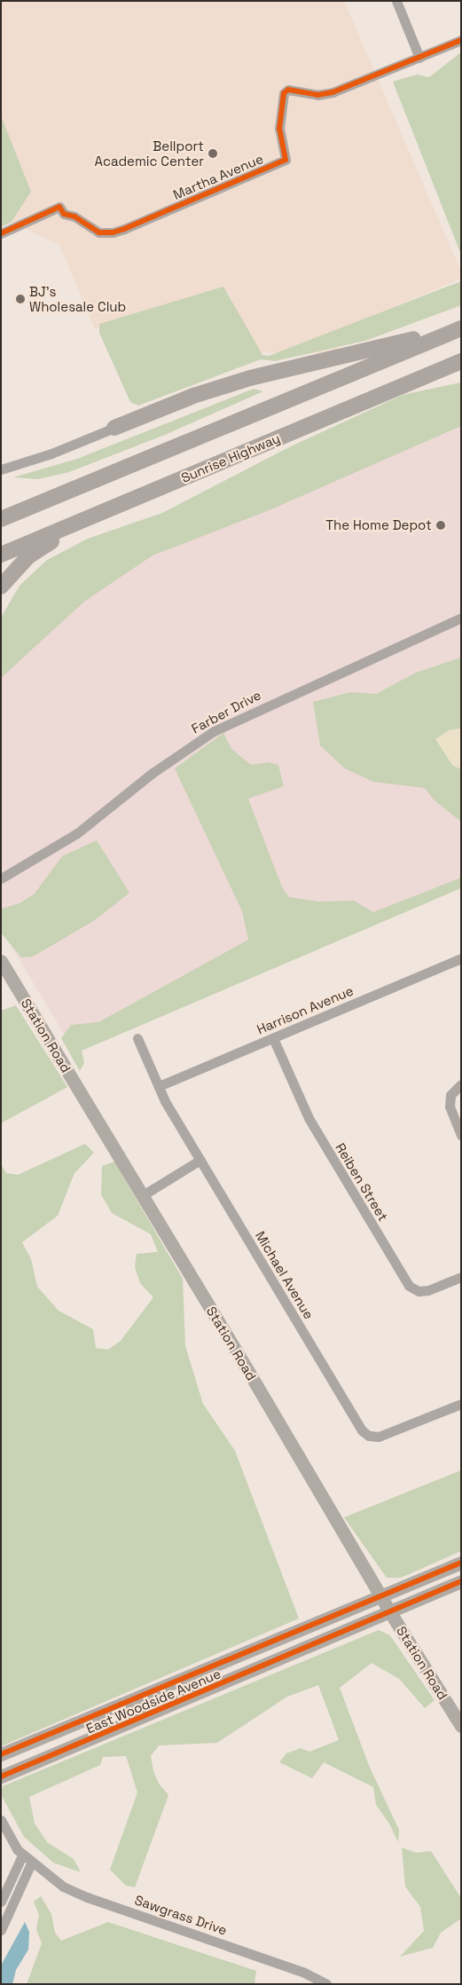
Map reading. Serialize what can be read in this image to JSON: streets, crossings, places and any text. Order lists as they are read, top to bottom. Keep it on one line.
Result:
{"streets":{"highway":["Sunrise Highway"],"main road":["Station Road","East Woodside Avenue"],"street":["Martha Avenue","Farber Drive","Harrison Avenue","Reiben Street","Michael Avenue","Sawgrass Drive"]},"crossings":[["Harrison Avenue","Reiben Street"],["Harrison Avenue","Michael Avenue"],["Station Road","East Woodside Avenue"]],"places":["Bellport Academic Center","BJ's Wholesale Club","The Home Depot"]}
